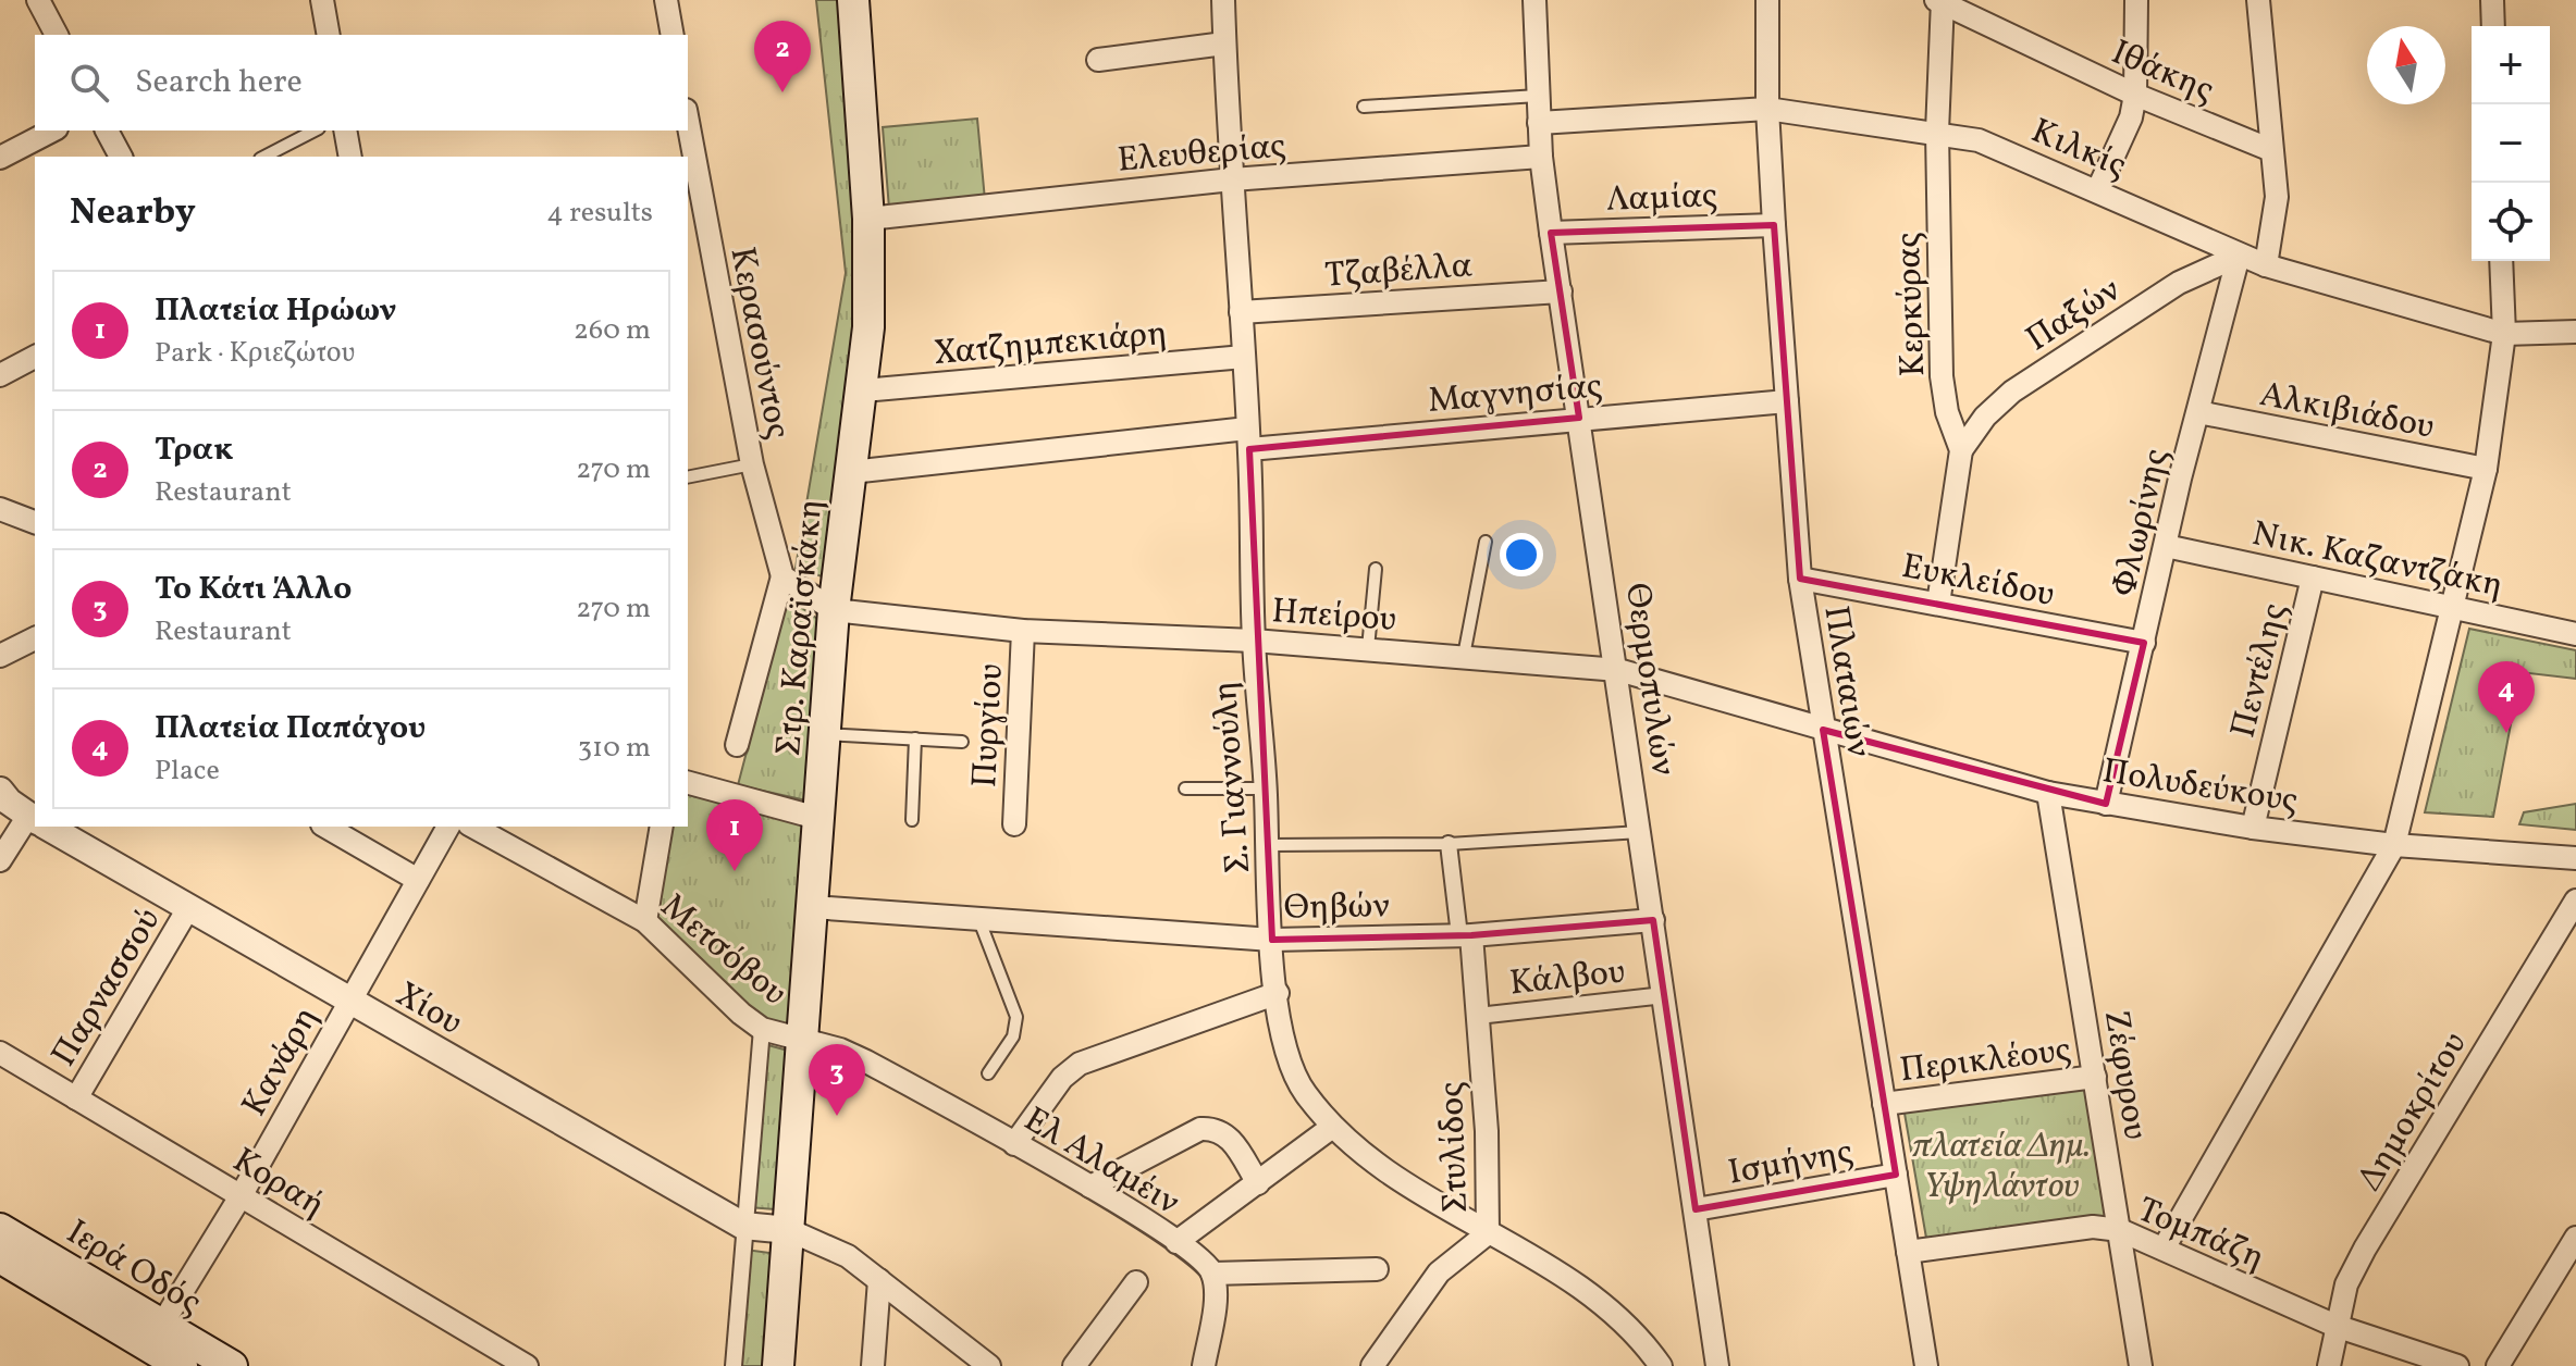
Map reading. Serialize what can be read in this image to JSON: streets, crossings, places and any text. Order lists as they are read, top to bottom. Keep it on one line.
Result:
{"streets":{"main road":["Στρ. Καραϊσκάκη","Ιερά Οδός"],"street":["Ιθάκης","Κιλκίς","Ελευθερίας","Λαμίας","Τζαβέλλα","Κερκύρας","Παξών","Χατζημπεκιάρη","Κερασούντος","Μαγνησίας","Αλκιβιάδου","Φλωρίνης","Νικ. Καζαντζάκη","Ευκλείδου","Ηπείρου","Πεντέλης","Θερμοπυλών","Πλαταιών","Πυργίου","Σ. Γιαννούλη","Πολυδεύκους","Θηβών","Μετσόβου","Κάλβου","Παρνασσού","Χίου","Περικλέους","Κανάρη","Ζέφυρου","Δημοκρίτου","Στυλίδος","Ελ Αλαμέιν","Ισμήνης","Κοραή","Τομπάζη"]},"crossings":[["Ιθάκης","Κερκύρας"],["Κιλκίς","Κερκύρας"],["Κιλκίς","Παξών"],["Κιλκίς","Φλωρίνης"],["Κιλκίς","Θερμοπυλών"],["Κιλκίς","Πλαταιών"],["Ελευθερίας","Στρ. Καραϊσκάκη"],["Ελευθερίας","Θερμοπυλών"],["Ελευθερίας","Σ. Γιαννούλη"],["Λαμίας","Θερμοπυλών"],["Λαμίας","Πλαταιών"],["Τζαβέλλα","Θερμοπυλών"],["Τζαβέλλα","Σ. Γιαννούλη"],["Κερκύρας","Παξών"],["Κερκύρας","Ευκλείδου"],["Παξών","Φλωρίνης"],["Χατζημπεκιάρη","Στρ. Καραϊσκάκη"],["Χατζημπεκιάρη","Σ. Γιαννούλη"],["Μαγνησίας","Στρ. Καραϊσκάκη"],["Μαγνησίας","Θερμοπυλών"],["Μαγνησίας","Πλαταιών"],["Μαγνησίας","Σ. Γιαννούλη"],["Αλκιβιάδου","Φλωρίνης"],["Φλωρίνης","Νικ. Καζαντζάκη"],["Φλωρίνης","Ευκλείδου"],["Φλωρίνης","Πολυδεύκους"],["Νικ. Καζαντζάκη","Πεντέλης"],["Ευκλείδου","Πλαταιών"],["Ηπείρου","Στρ. Καραϊσκάκη"],["Ηπείρου","Θερμοπυλών"],["Ηπείρου","Πλαταιών"],["Ηπείρου","Πυργίου"],["Ηπείρου","Σ. Γιαννούλη"],["Ηπείρου","Πολυδεύκους"],["Στρ. Καραϊσκάκη","Θηβών"],["Στρ. Καραϊσκάκη","Μετσόβου"],["Στρ. Καραϊσκάκη","Χίου"],["Στρ. Καραϊσκάκη","Ελ Αλαμέιν"],["Πεντέλης","Πολυδεύκους"],["Θερμοπυλών","Θηβών"],["Θερμοπυλών","Κάλβου"],["Θερμοπυλών","Ισμήνης"],["Πλαταιών","Πολυδεύκους"],["Πλαταιών","Περικλέους"],["Πλαταιών","Ισμήνης"],["Πλαταιών","Τομπάζη"],["Σ. Γιαννούλη","Θηβών"],["Σ. Γιαννούλη","Στυλίδος"],["Πολυδεύκους","Ζέφυρου"],["Θηβών","Στυλίδος"],["Μετσόβου","Ελ Αλαμέιν"],["Κάλβου","Στυλίδος"],["Παρνασσού","Χίου"],["Παρνασσού","Κοραή"],["Χίου","Κανάρη"],["Περικλέους","Ζέφυρου"],["Κανάρη","Κοραή"],["Κανάρη","Ιερά Οδός"],["Ζέφυρου","Τομπάζη"],["Δημοκρίτου","Τομπάζη"]],"parks":["πλατεία Δημ. Υψηλάντου"],"north":"top","page":{"pins":["2","4","1","3"],"map_buttons":["+","−"],"search":"Search here","heading":["Nearby","4 results"],"list":[{"mark":"1","name":"Πλατεία Ηρώων","note":"Park · Κριεζώτου","value":"260 m"},{"mark":"2","name":"Τρακ","note":"Restaurant","value":"270 m"},{"mark":"3","name":"Το Κάτι Άλλο","note":"Restaurant","value":"270 m"},{"mark":"4","name":"Πλατεία Παπάγου","note":"Place","value":"310 m"}]}}
